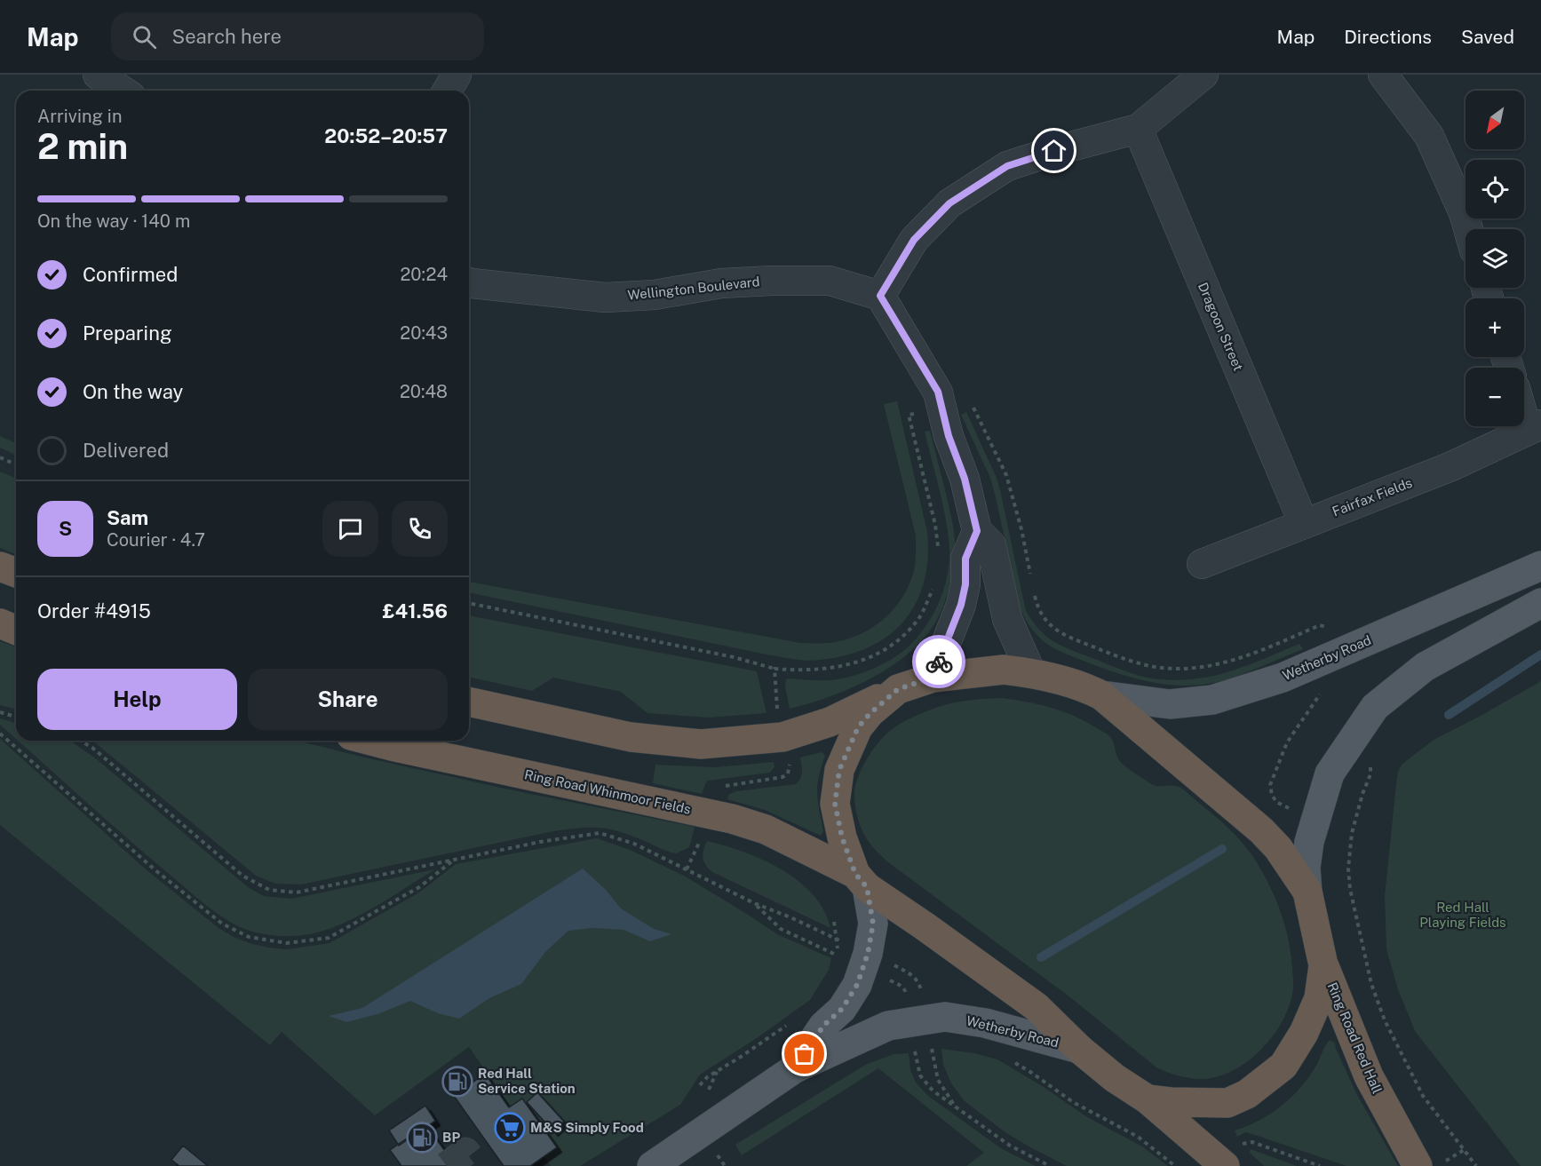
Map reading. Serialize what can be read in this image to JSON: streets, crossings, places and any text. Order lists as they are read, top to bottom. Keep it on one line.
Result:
{"streets":{"highway":["Ring Road Whinmoor Fields","Ring Road Red Hall"],"main road":["Wetherby Road"],"street":["Wellington Boulevard","Dragoon Street","Fairfax Fields"]},"crossings":[["Dragoon Street","Fairfax Fields"],["Wetherby Road","Ring Road Whinmoor Fields"]],"parks":["Red Hall Playing Fields"],"places":{"fuel station":["Red Hall Service Station","BP"],"supermarket":["M&S Simply Food"]},"north":"bottom left","page":{"header":"Map","search":"Search here","nav":["Map","Directions","Saved"],"map_buttons":["+","−"],"heading":["2 min","Arriving in","20:52–20:57"],"panel":["Sam","Courier · 4.7","Order #4915","£41.56"],"bar":"On the way · 140 m","list":[["Confirmed","20:24"],["Preparing","20:43"],["On the way","20:48"],"Delivered"],"round":"S","buttons":["Help","Share"]}}
